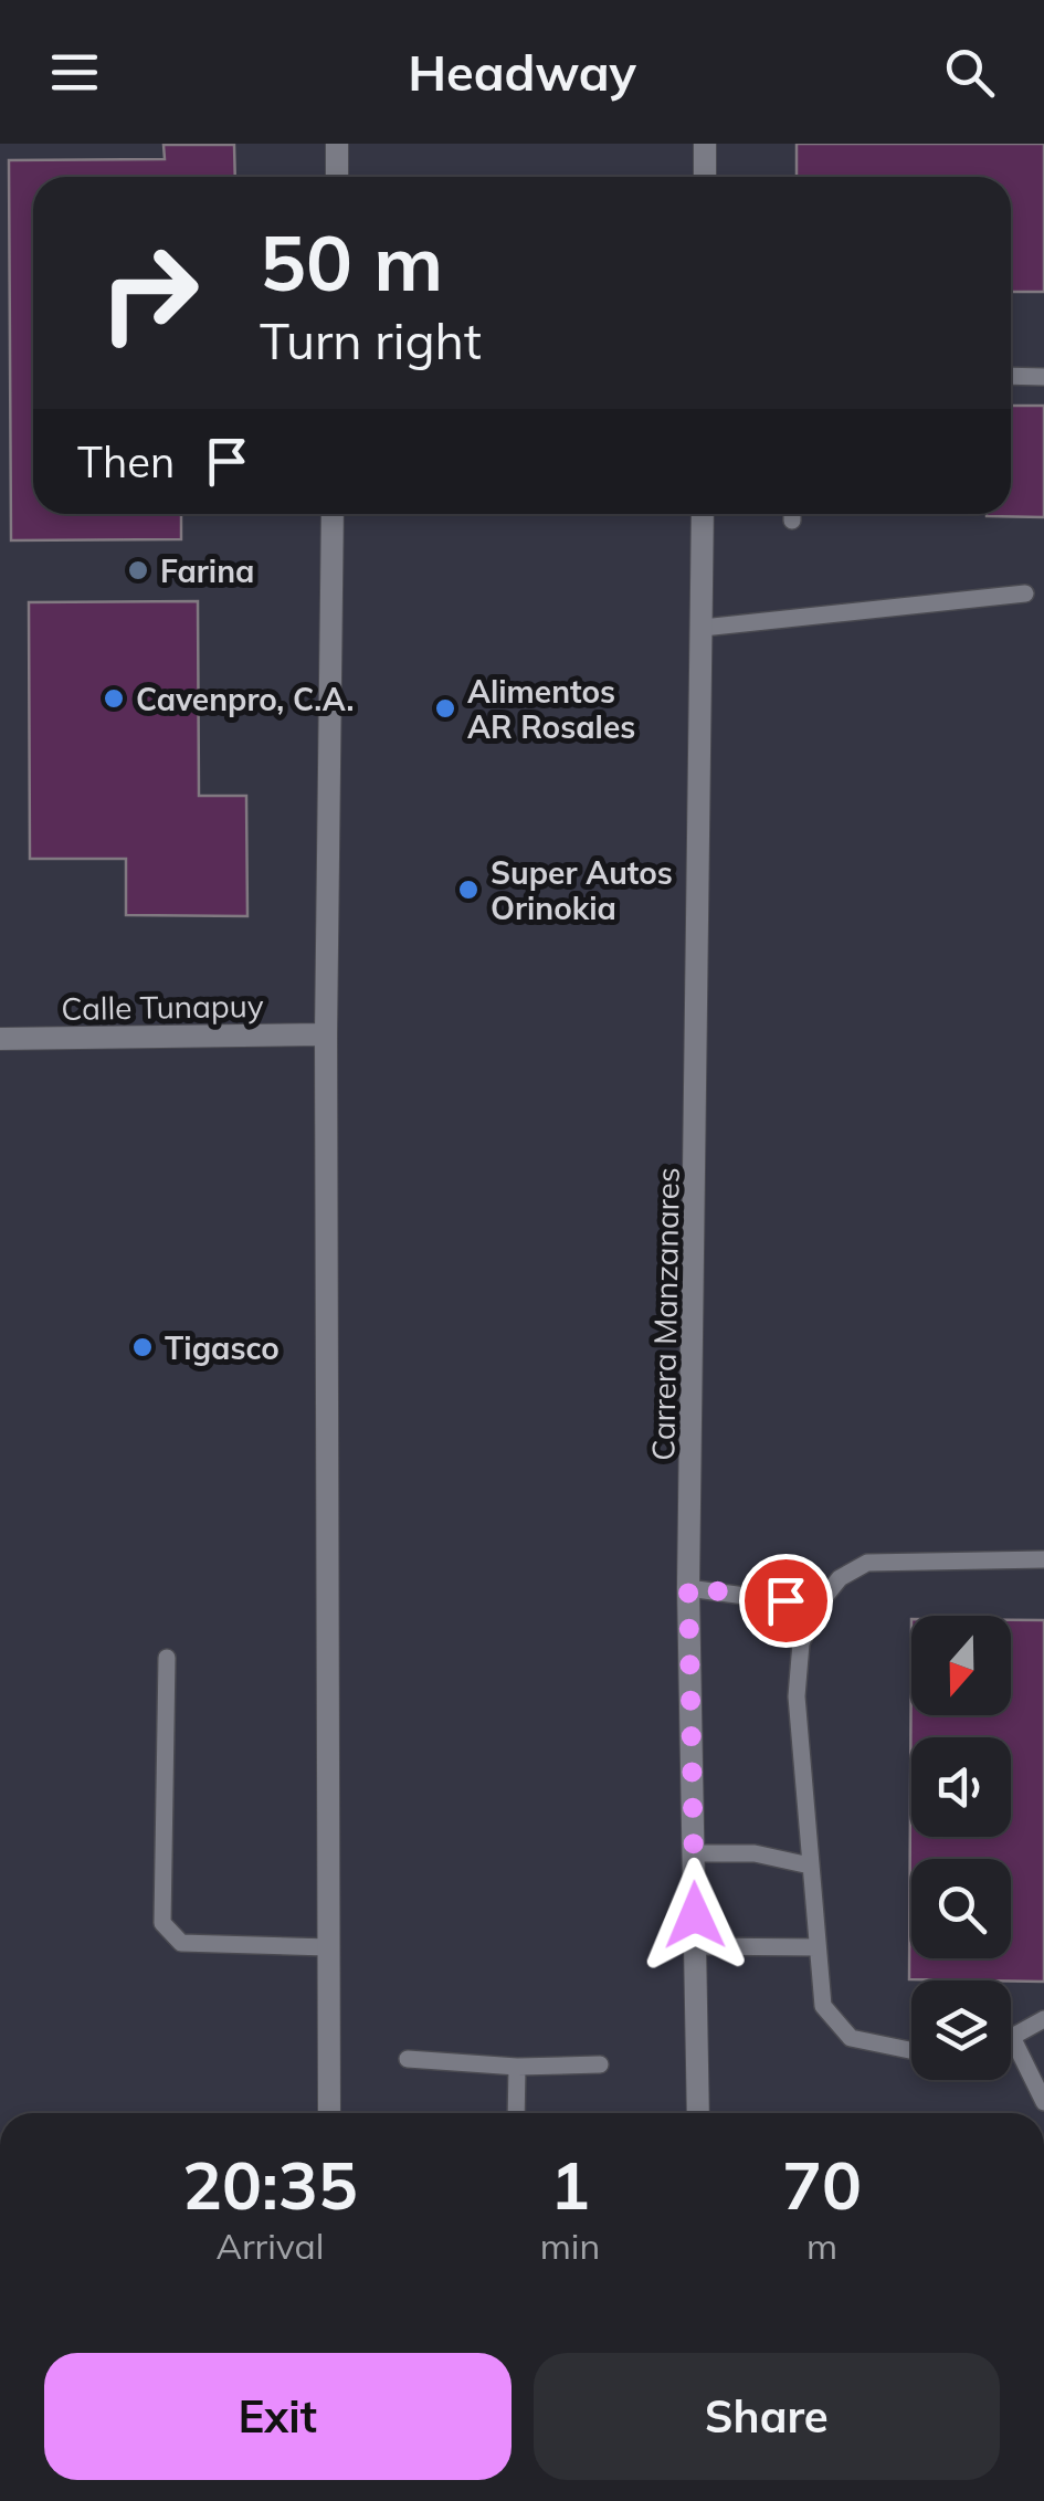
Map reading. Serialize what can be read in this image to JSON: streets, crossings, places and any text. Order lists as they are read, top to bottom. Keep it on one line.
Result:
{"streets":{"street":["Calle Tunapuy","Carrera Manzanares"]},"places":["Farina","Cavenpro, C.A.","Alimentos AR Rosales","Super Autos Orinokia","Tigasco"],"north":"bottom","page":{"header":"Headway","turn":["50 m","Turn right"],"then":"Then","eta":["20:35","Arrival","1","min","70","m"],"buttons":["Exit","Share"]}}
